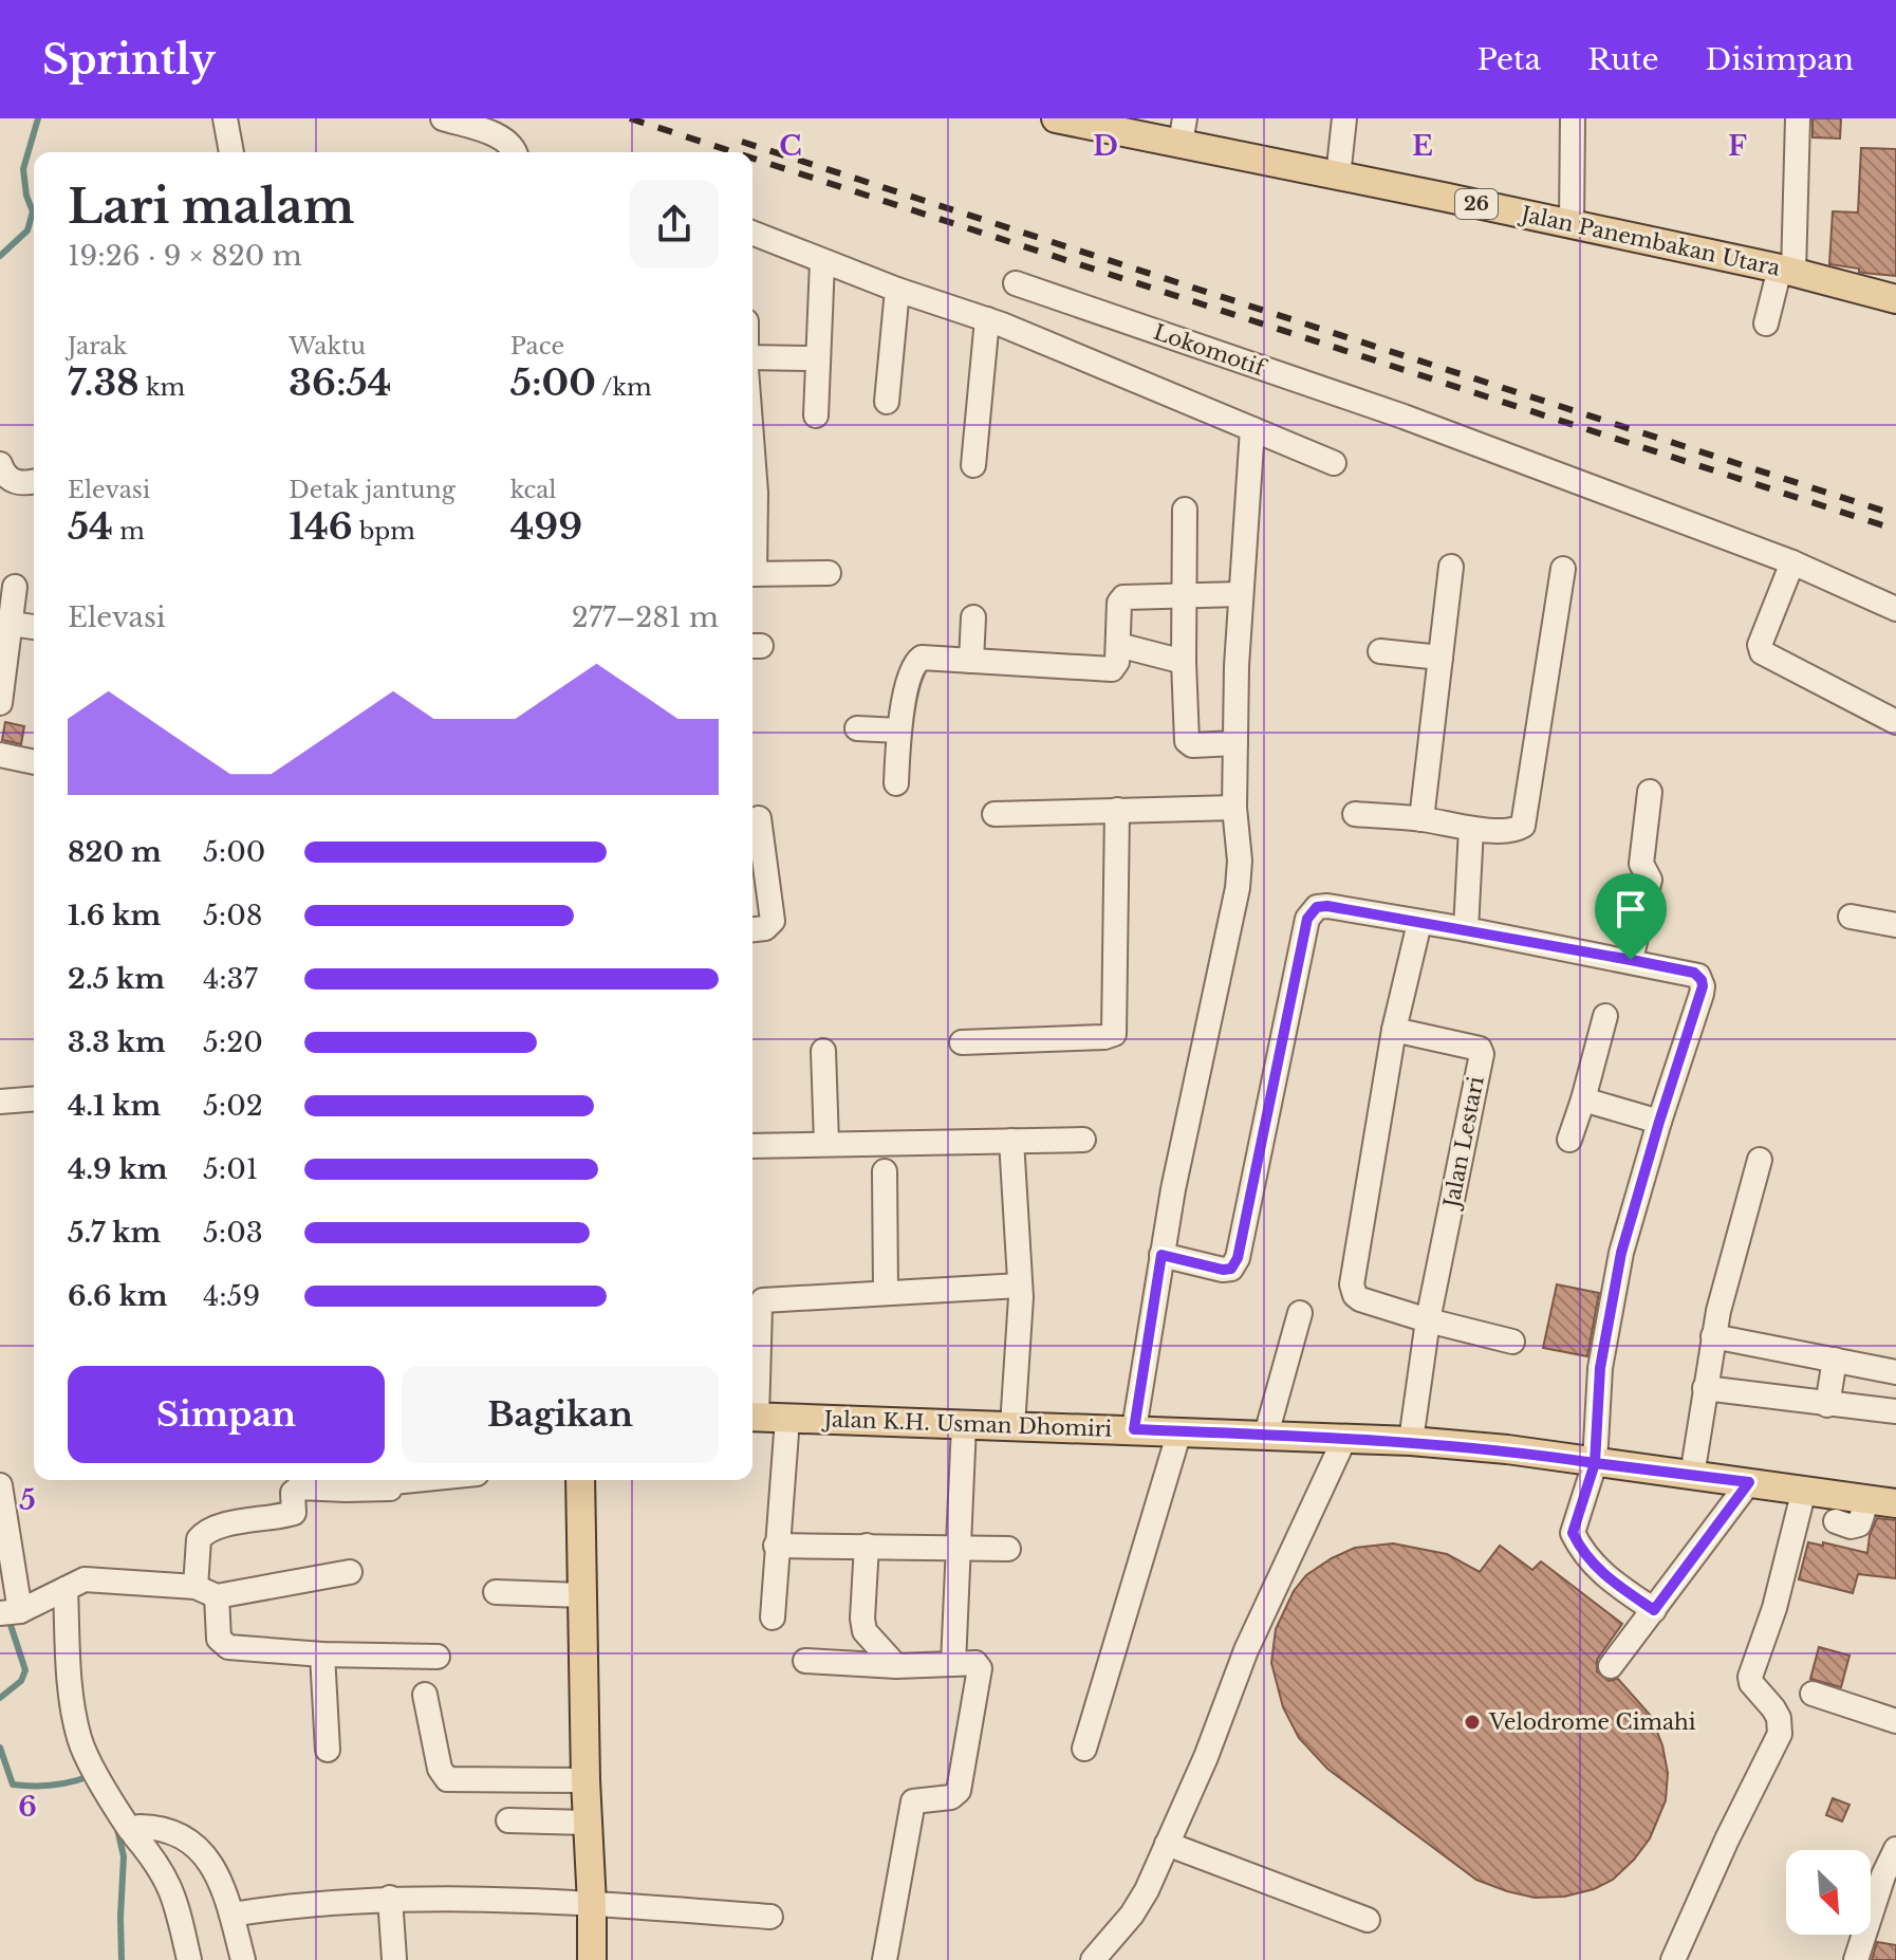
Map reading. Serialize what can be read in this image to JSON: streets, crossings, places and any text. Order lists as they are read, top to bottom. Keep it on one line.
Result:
{"streets":{"main road":["26","Jalan Panembakan Utara","Jalan K.H. Usman Dhomiri"],"street":["Lokomotif","Jalan Lestari"]},"places":["Velodrome Cimahi"],"north":"bottom right","page":{"header":"Sprintly","nav":["Peta","Rute","Disimpan"],"heading":["Lari malam","19:26 · 9 × 820 m"],"stats":[["Jarak","7.38 km"],["Waktu","36:54"],["Pace","5:00 /km"],["Elevasi","54 m"],["Detak jantung","146 bpm"],["kcal","499"]],"chart":["Elevasi","277–281 m"],"list":[{"name":"820 m","note":"5:00"},{"name":"1.6 km","note":"5:08"},{"name":"2.5 km","note":"4:37"},{"name":"3.3 km","note":"5:20"},{"name":"4.1 km","note":"5:02"},{"name":"4.9 km","note":"5:01"},{"name":"5.7 km","note":"5:03"},{"name":"6.6 km","note":"4:59"}],"buttons":["Simpan","Bagikan"]},"grid":{"columns":["C","D","E","F"],"rows":["5","6"]}}
